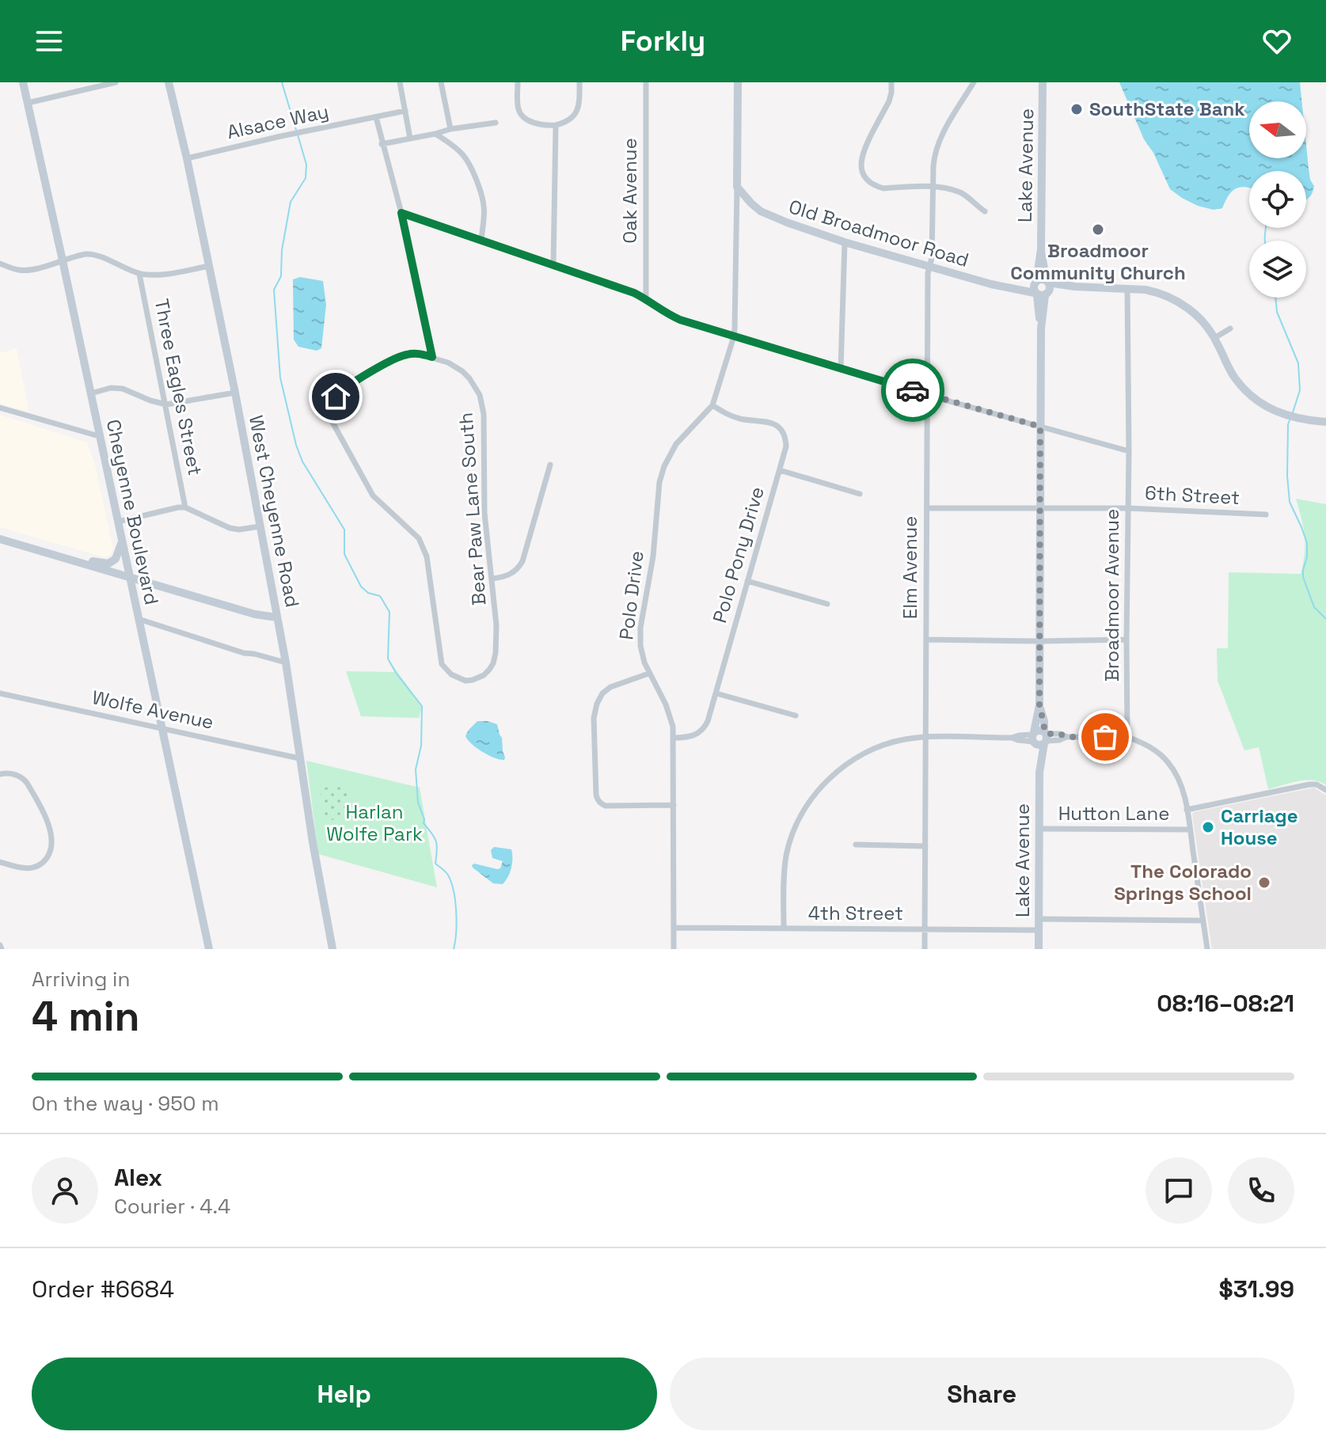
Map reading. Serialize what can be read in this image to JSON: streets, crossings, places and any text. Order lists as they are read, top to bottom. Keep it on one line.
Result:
{"streets":{"main road":["Lake Avenue","Old Broadmoor Road","West Cheyenne Road","Cheyenne Boulevard"],"street":["Alsace Way","Oak Avenue","Three Eagles Street","6th Street","Bear Paw Lane South","Polo Pony Drive","Elm Avenue","Polo Drive","Broadmoor Avenue","Wolfe Avenue","Hutton Lane","4th Street"]},"crossings":[["Alsace Way","West Cheyenne Road"],["Lake Avenue","Old Broadmoor Road"],["Lake Avenue","6th Street"],["Lake Avenue","Hutton Lane"],["Lake Avenue","4th Street"],["Old Broadmoor Road","Elm Avenue"],["Old Broadmoor Road","Polo Drive"],["Old Broadmoor Road","Broadmoor Avenue"],["6th Street","Elm Avenue"],["6th Street","Broadmoor Avenue"],["West Cheyenne Road","Wolfe Avenue"],["Cheyenne Boulevard","Wolfe Avenue"],["Polo Pony Drive","Polo Drive"],["Elm Avenue","4th Street"],["Polo Drive","4th Street"]],"parks":["Harlan Wolfe Park"],"places":["SouthState Bank","Broadmoor Community Church","Carriage House","The Colorado Springs School"],"north":"left","page":{"header":"Forkly","heading":["4 min","Arriving in","08:16–08:21"],"panel":["Alex","Courier · 4.4","Order #6684","$31.99"],"bar":"On the way · 950 m","buttons":["Help","Share"]}}
